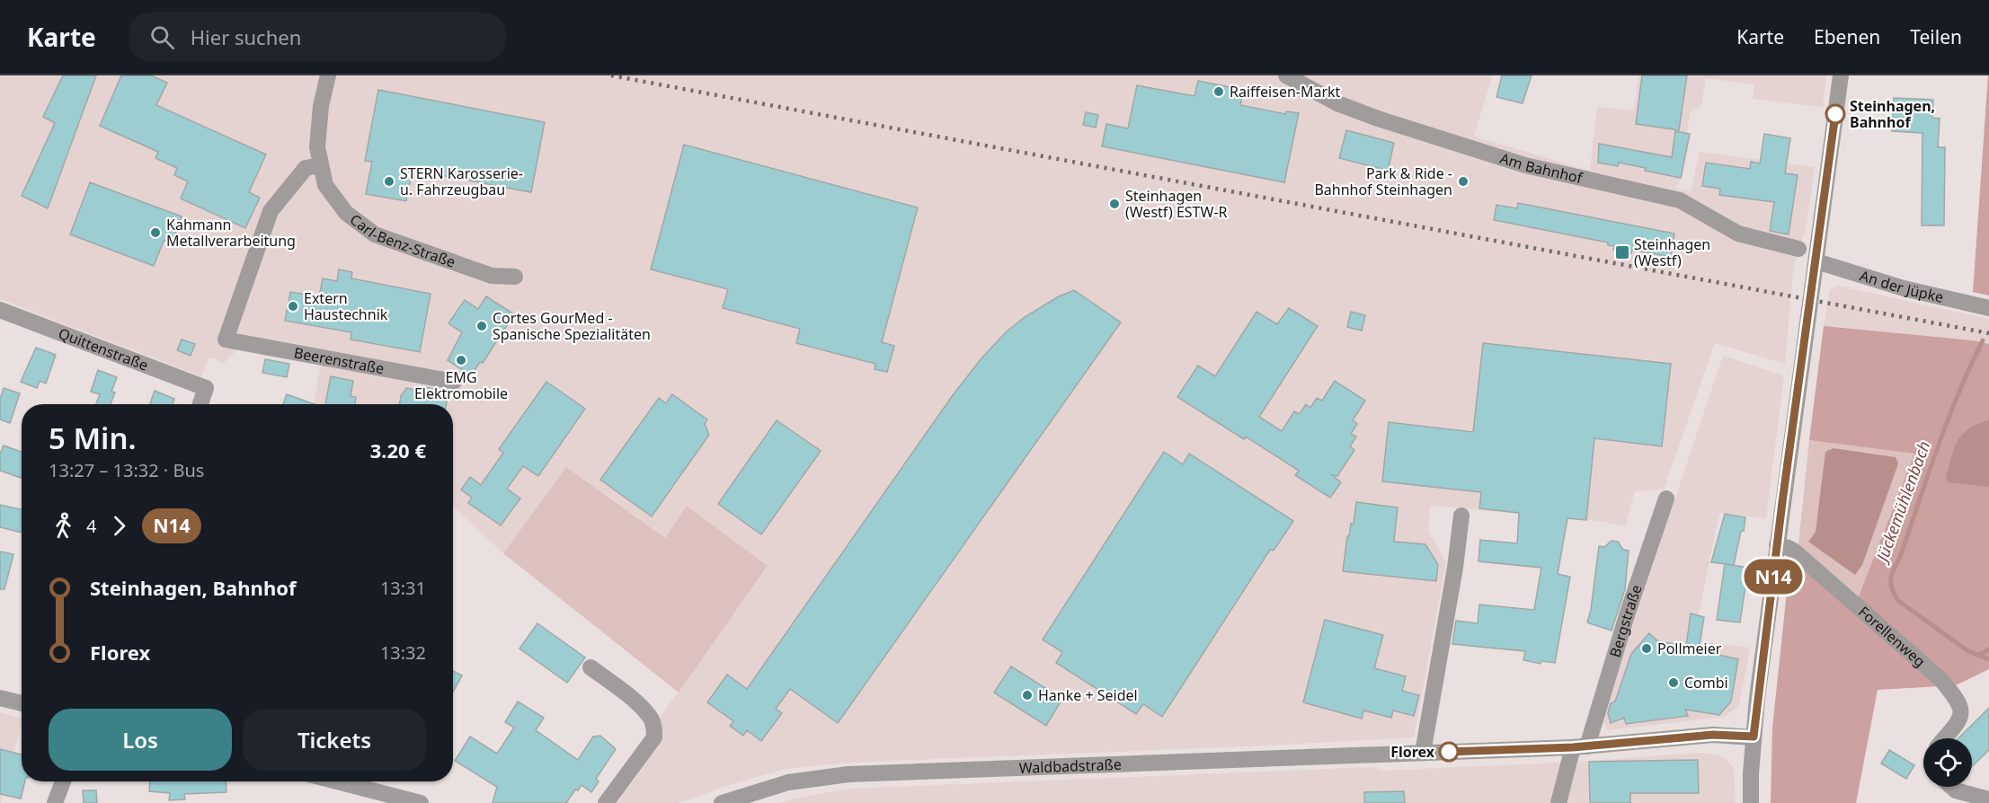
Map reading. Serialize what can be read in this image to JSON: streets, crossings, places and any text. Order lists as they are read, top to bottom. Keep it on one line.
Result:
{"streets":{"street":["Am Bahnhof","Carl-Benz-Straße","An der Jüpke","Quittenstraße","Beerenstraße","Bergstraße","Forellenweg","Waldbadstraße"]},"crossings":[["Carl-Benz-Straße","Beerenstraße"],["Bergstraße","Waldbadstraße"]],"water":["Jückemühlenbach"],"places":{"other":["Raiffeisen-Markt","Steinhagen, Bahnhof","STERN Karosserie- u. Fahrzeugbau","Park & Ride - Bahnhof Steinhagen","Steinhagen (Westf) ESTW-R","Kahmann Metallverarbeitung","Extern Haustechnik","Cortes GourMed - Spanische Spezialitäten","EMG Elektromobile","Pollmeier","Combi","Hanke + Seidel","Florex"],"transit":["Steinhagen (Westf)"]},"lines":["bus line N14"],"page":{"header":"Karte","search":"Hier suchen","nav":["Karte","Ebenen","Teilen"],"on_map":"N14","heading":["5 Min.","13:27 – 13:32 · Bus","3.20 €"],"legs":["4","N14"],"list":[{"name":"Steinhagen, Bahnhof","value":"13:31"},{"name":"Florex","value":"13:32"}],"buttons":["Los","Tickets"]}}
